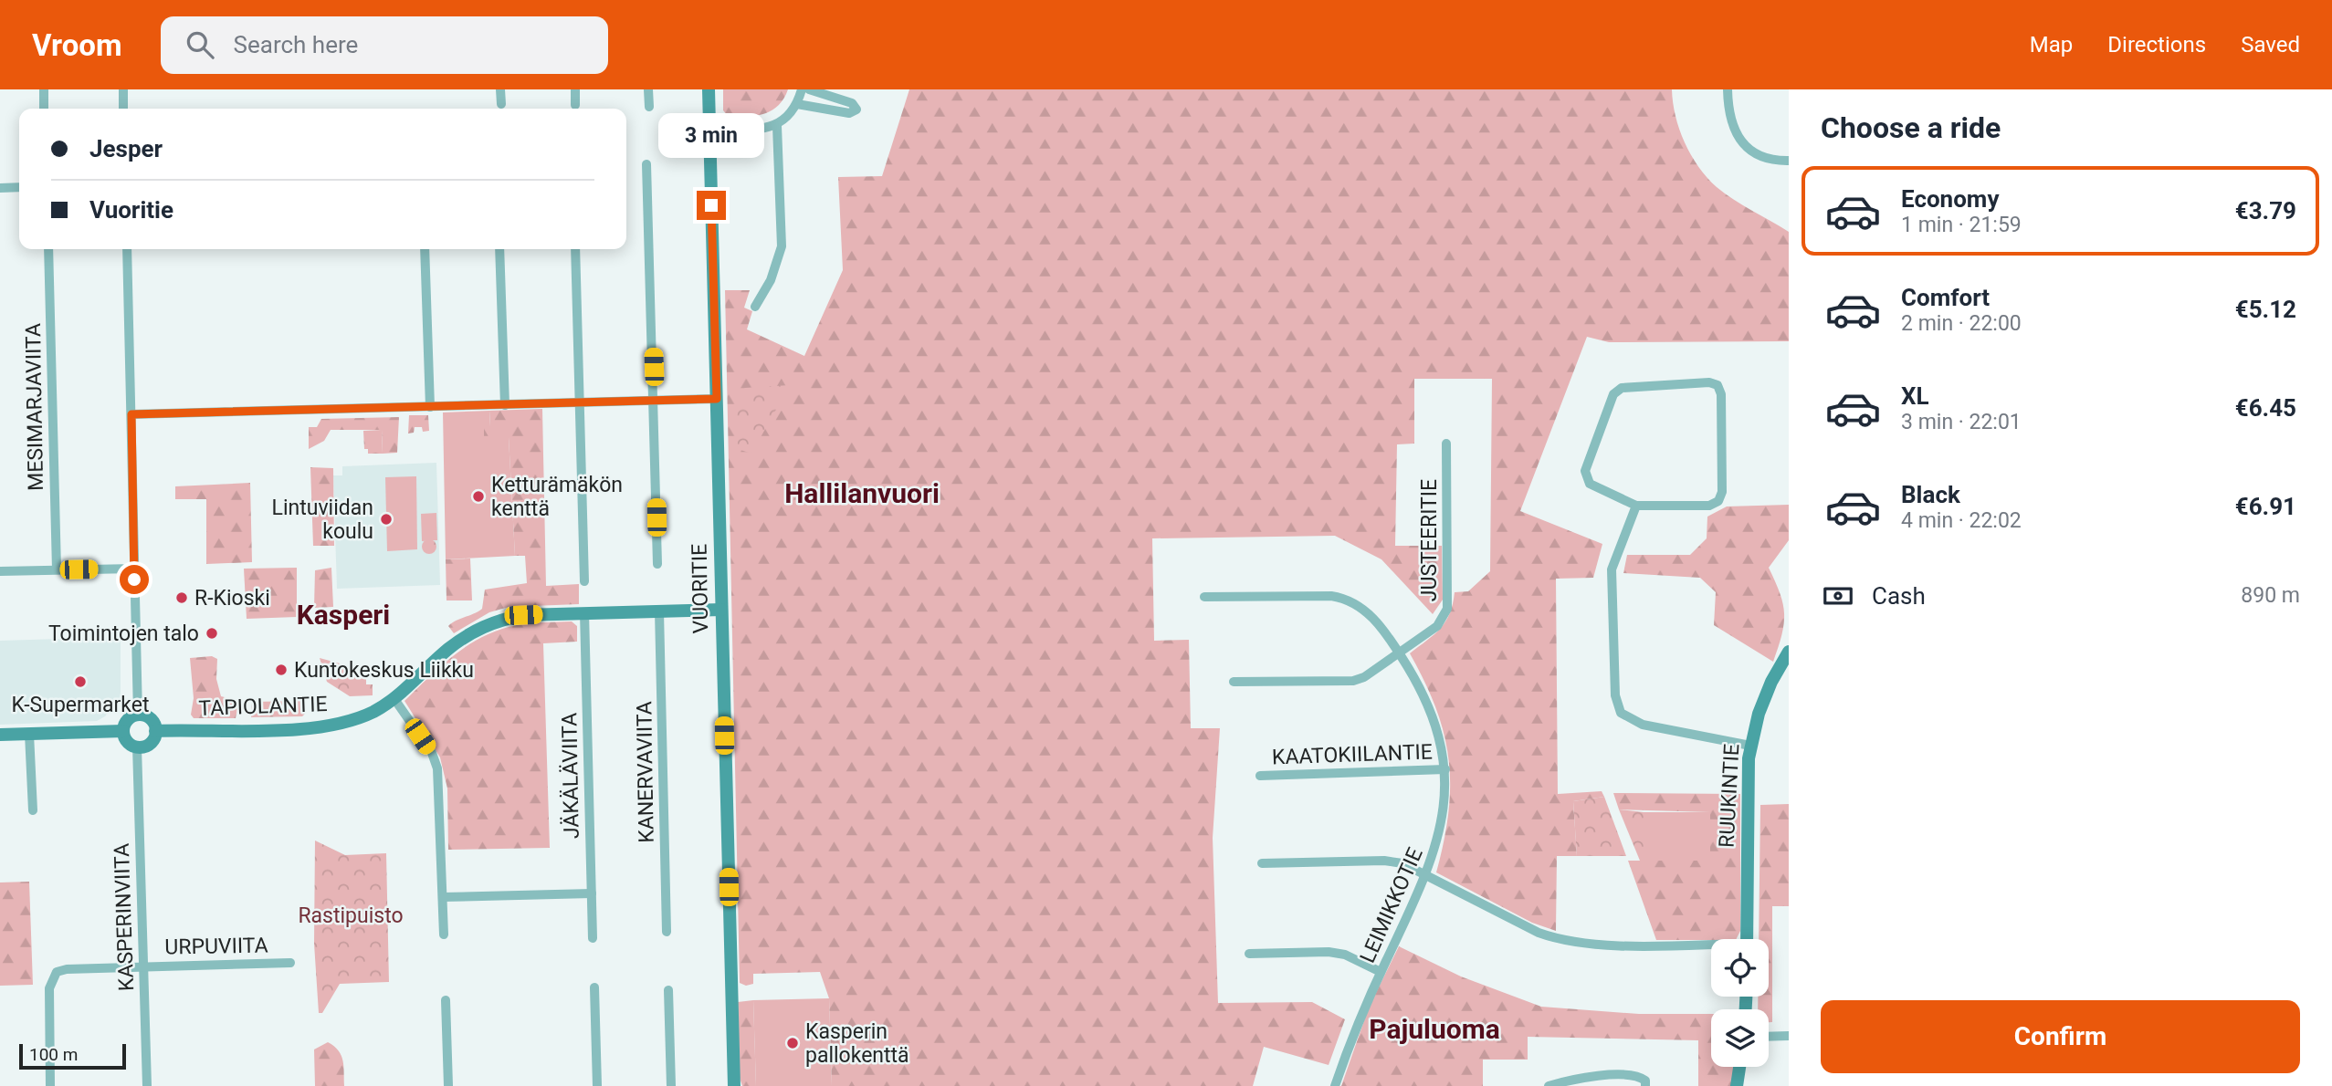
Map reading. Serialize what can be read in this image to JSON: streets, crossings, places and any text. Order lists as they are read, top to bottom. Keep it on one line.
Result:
{"streets":{"street":["MESIMARJAVIITA","JUSTEERITIE","VUORITIE","TAPIOLANTIE","KAATOKIILANTIE","KANERVAVIITA","JÄKÄLÄVIITA","RUUKINTIE","LEIMIKKOTIE","KASPERINVIITA","URPUVIITA"]},"crossings":[["JUSTEERITIE","LEIMIKKOTIE"],["VUORITIE","TAPIOLANTIE"],["TAPIOLANTIE","KANERVAVIITA"],["TAPIOLANTIE","JÄKÄLÄVIITA"],["TAPIOLANTIE","KASPERINVIITA"],["KAATOKIILANTIE","LEIMIKKOTIE"],["KASPERINVIITA","URPUVIITA"]],"districts":["Hallilanvuori","Kasperi","Pajuluoma"],"parks":["Rastipuisto"],"places":["Ketturämäkön kenttä","Lintuviidan koulu","R-Kioski","Toimintojen talo","Kuntokeskus Liikku","K-Supermarket","Kasperin pallokenttä"],"scale_bar":"100 m","page":{"header":"Vroom","search":"Search here","nav":["Map","Directions","Saved"],"heading":"Choose a ride","banner":["Jesper","Vuoritie"],"bubble":"3 min","list":[{"name":"Economy","note":"1 min · 21:59","value":"€3.79"},{"name":"Comfort","note":"2 min · 22:00","value":"€5.12"},{"name":"XL","note":"3 min · 22:01","value":"€6.45"},{"name":"Black","note":"4 min · 22:02","value":"€6.91"}],"pay":["Cash","890 m"],"buttons":"Confirm","scale":"100 m"}}
